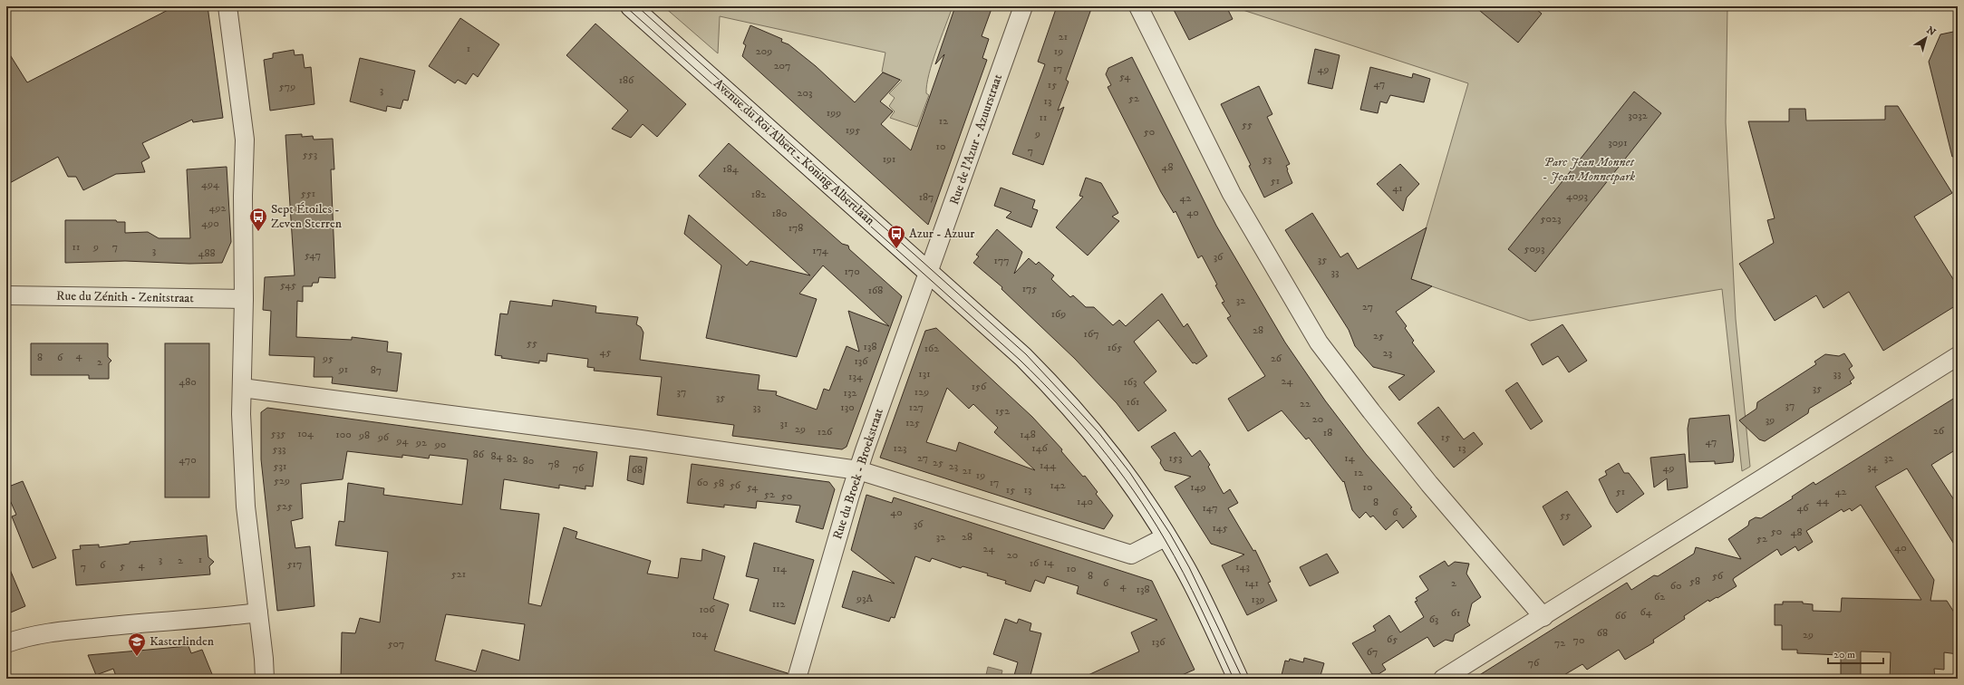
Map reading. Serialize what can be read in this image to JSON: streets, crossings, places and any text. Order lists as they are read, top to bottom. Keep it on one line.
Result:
{"streets":{"street":["Rue de l'Azur - Azuurstraat","Avenue du Roi Albert - Koning Albertlaan","Rue du Zénith - Zenitstraat","Rue du Broek - Broekstraat"]},"crossings":[["Rue de l'Azur - Azuurstraat","Avenue du Roi Albert - Koning Albertlaan"],["Rue de l'Azur - Azuurstraat","Rue du Broek - Broekstraat"],["Avenue du Roi Albert - Koning Albertlaan","Rue du Broek - Broekstraat"]],"parks":["Parc Jean Monnet - Jean Monnetpark"],"places":{"bus stop":["Sept Étoiles - Zeven Sterren","Azur - Azuur"],"school or university":["Kasterlinden"]},"house_numbers":["21","1","209","19","207","17","49","54","186","47","15","579","3","203","52","13","199","3032","11","12","55","195","50","9","3091","10","7","553","191","53","48","184","51","494","41","551","182","4093","187","42","492","40","180","5023","490","178","11","9","7","5093","3","174","488","547","36","35","177","170","33","545","175","168","32","27","169","28","167","25","55","138","165","162","45","23","4","8","6","95","26","136","2","91","87","131","33","134","24","480","163","156","35","37","129","132","35","161","22","37","33","130","127","152","20","39","125","31","29","26","126","18","535","104","100","148","98","96","15","94","47","92","90","123","146","13","533","86","84","27","153","14","32","82","470","80","25","78","144","531","23","34","76","49","68","21","12","19","529","60","17","58","56","142","54","149","10","15","13","51","42","52","50","44","140","8","525","147","46","40","6","55","36","145","50","48","32","28","52","40","24","20","3","1","2","14","16","517","6","4","5","7","143","114","10","521","8","56","58","6","141","2","4","60","138","62","93A","139","112","106","64","61","66","63","68","104","29","65","70","136","72","507","67","76"],"scale_bar":"20 m","north":"top right"}
